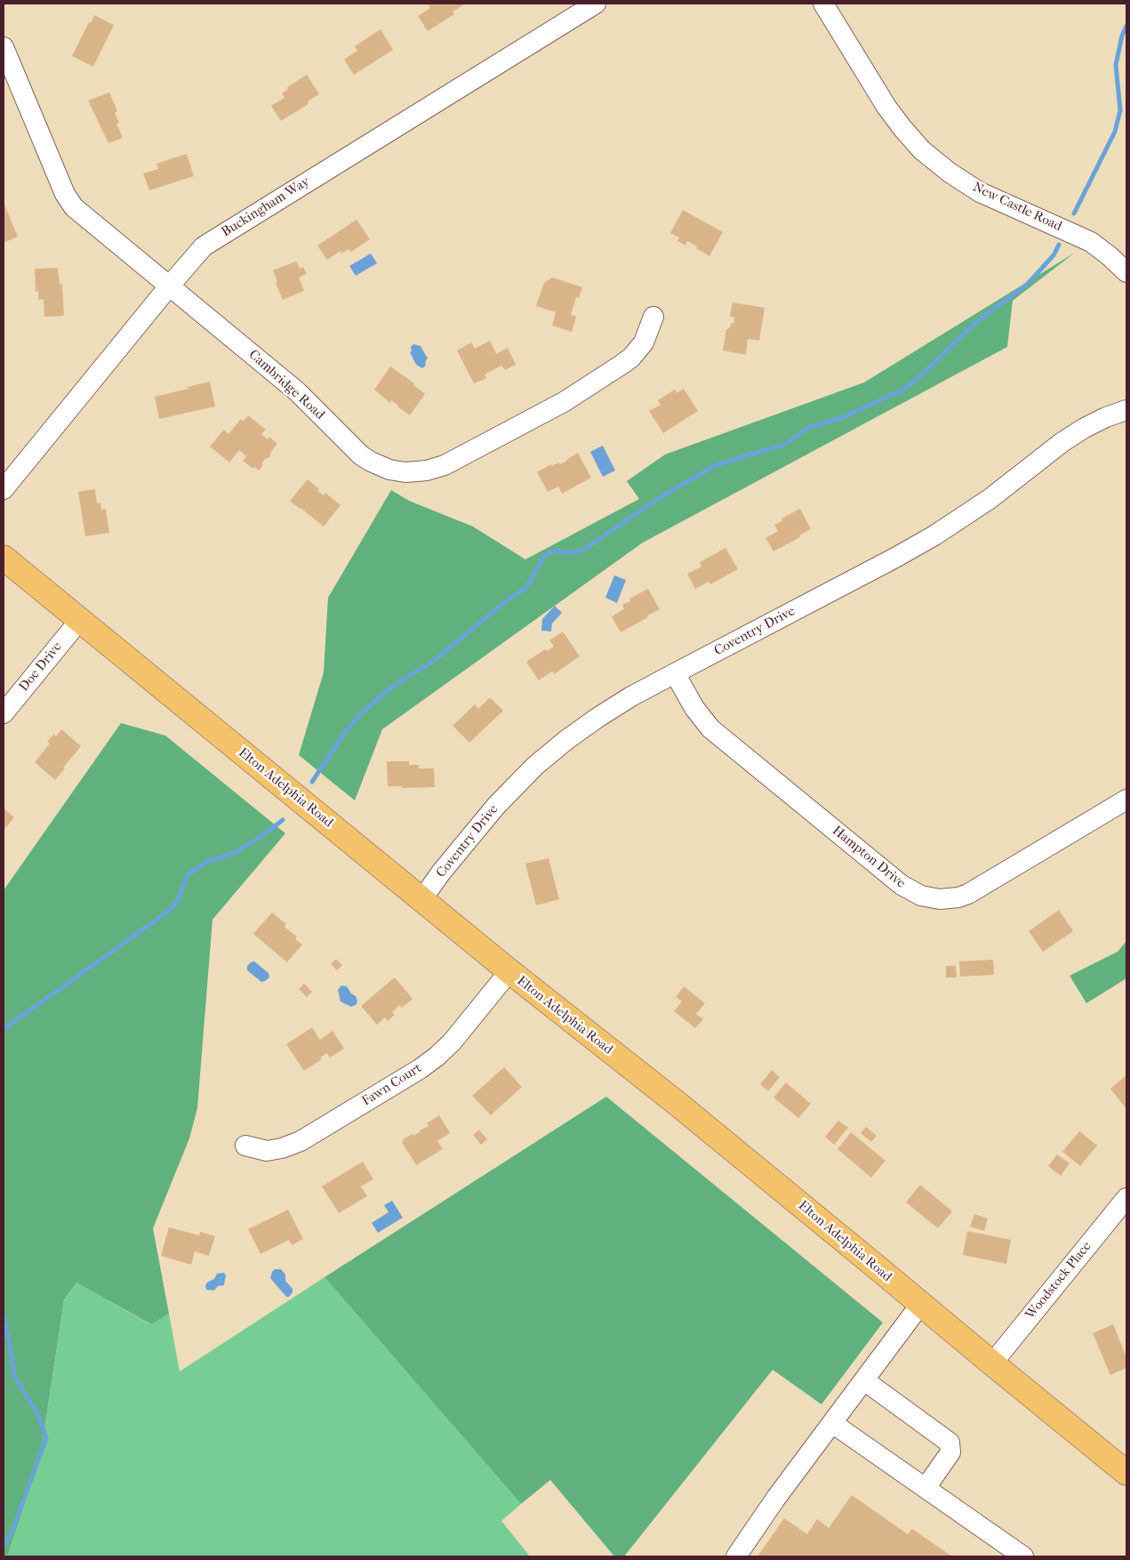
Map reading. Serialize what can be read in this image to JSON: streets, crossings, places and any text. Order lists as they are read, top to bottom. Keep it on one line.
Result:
{"streets":{"main road":["Elton Adelphia Road"],"street":["Buckingham Way","New Castle Road","Cambridge Road","Coventry Drive","Doe Drive","Hampton Drive","Fawn Court","Woodstock Place"]},"crossings":[["Buckingham Way","Cambridge Road"],["Coventry Drive","Elton Adelphia Road"],["Coventry Drive","Hampton Drive"],["Doe Drive","Elton Adelphia Road"],["Elton Adelphia Road","Fawn Court"],["Elton Adelphia Road","Woodstock Place"]]}
